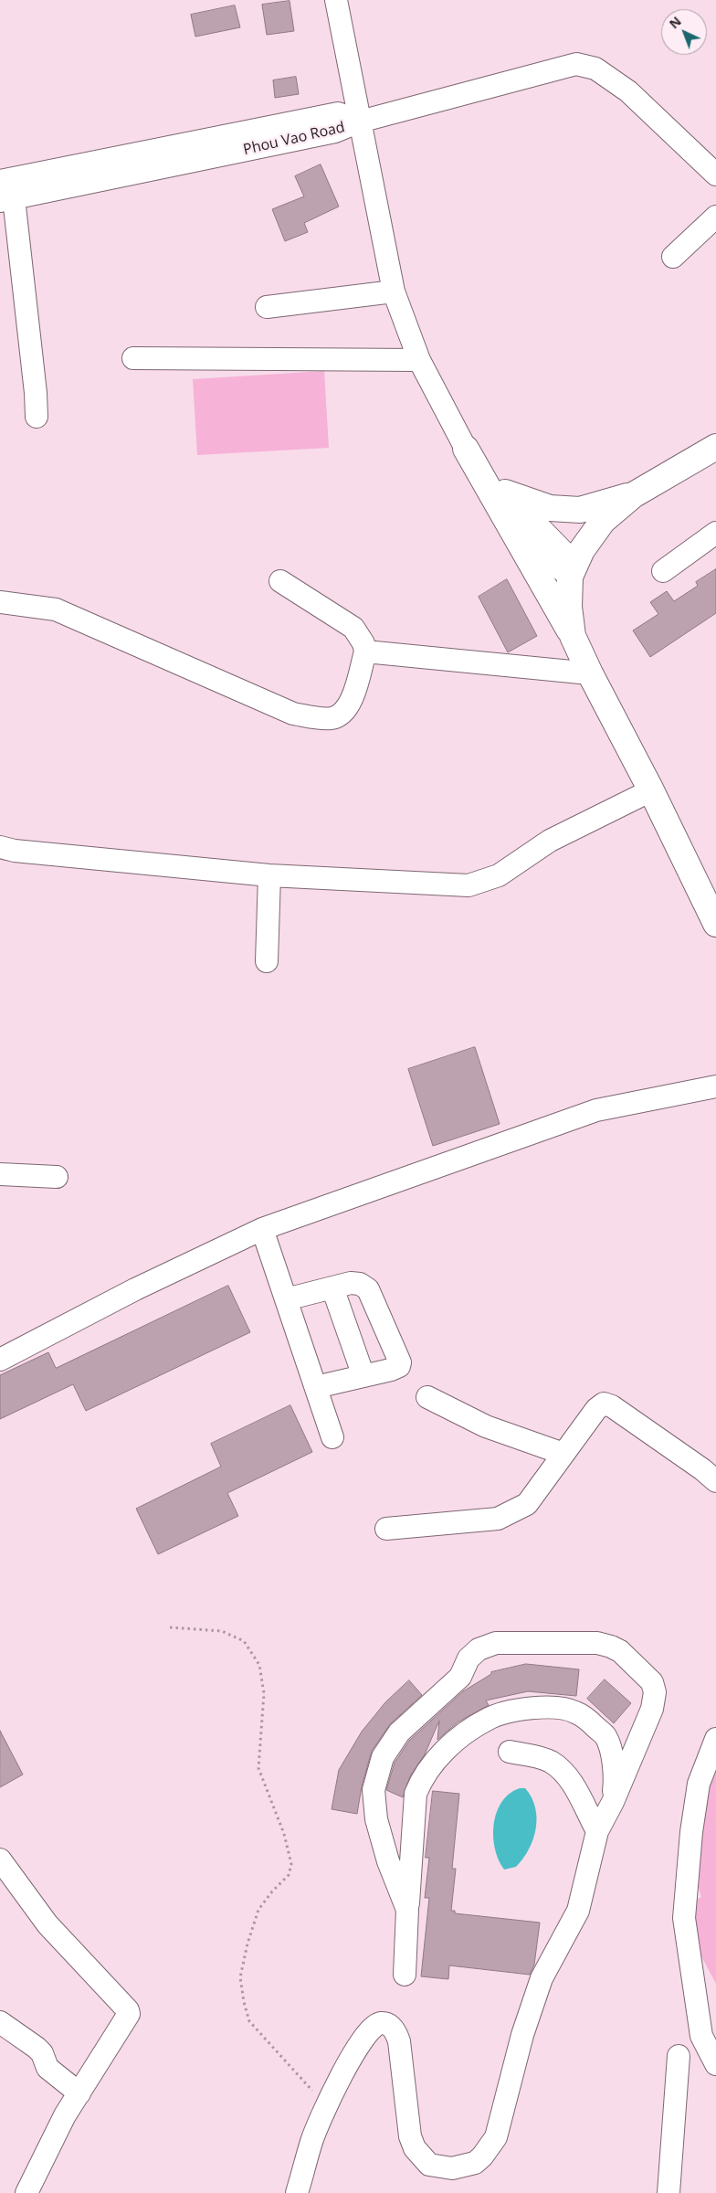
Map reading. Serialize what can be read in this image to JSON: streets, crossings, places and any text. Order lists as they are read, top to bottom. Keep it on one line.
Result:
{"streets":{"street":["Phou Vao Road"]},"north":"top left"}
